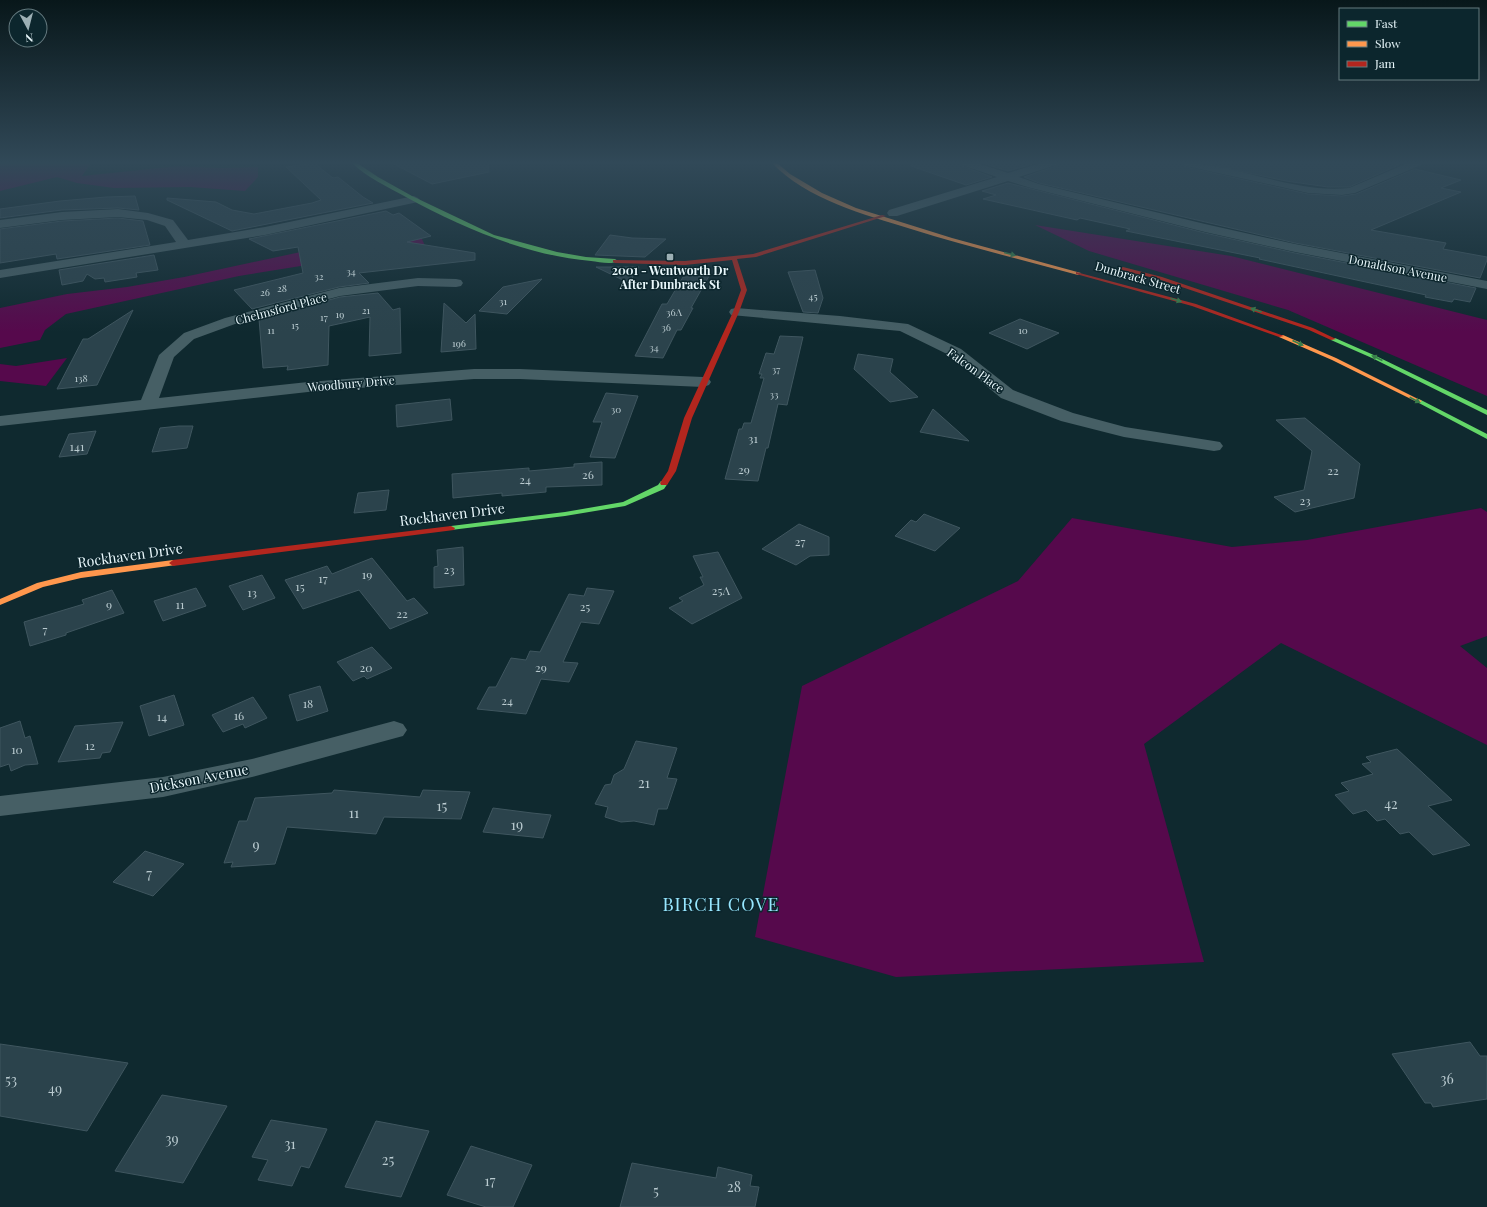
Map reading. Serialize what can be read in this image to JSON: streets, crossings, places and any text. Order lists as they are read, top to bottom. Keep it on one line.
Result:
{"streets":{"street":["Donaldson Avenue","Dunbrack Street","Chelmsford Place","Falcon Place","Woodbury Drive","Rockhaven Drive","Dickson Avenue"]},"crossings":[["Chelmsford Place","Woodbury Drive"],["Falcon Place","Rockhaven Drive"],["Woodbury Drive","Rockhaven Drive"]],"districts":["BIRCH COVE"],"places":{"transit":["2001 - Wentworth Dr After Dunbrack St"]},"house_numbers":["34","32","28","26","45","31","21","36A","19","17","15","36","11","10","196","34","37","138","33","30","31","141","29","22","26","24","23","27","23","19","17","15","25A","13","9","11","25","22","7","20","29","24","18","16","14","12","10","21","42","15","11","19","9","7","36","53","49","39","31","25","17","28","5"],"legend":["Fast","Slow","Jam"],"north":"bottom"}
